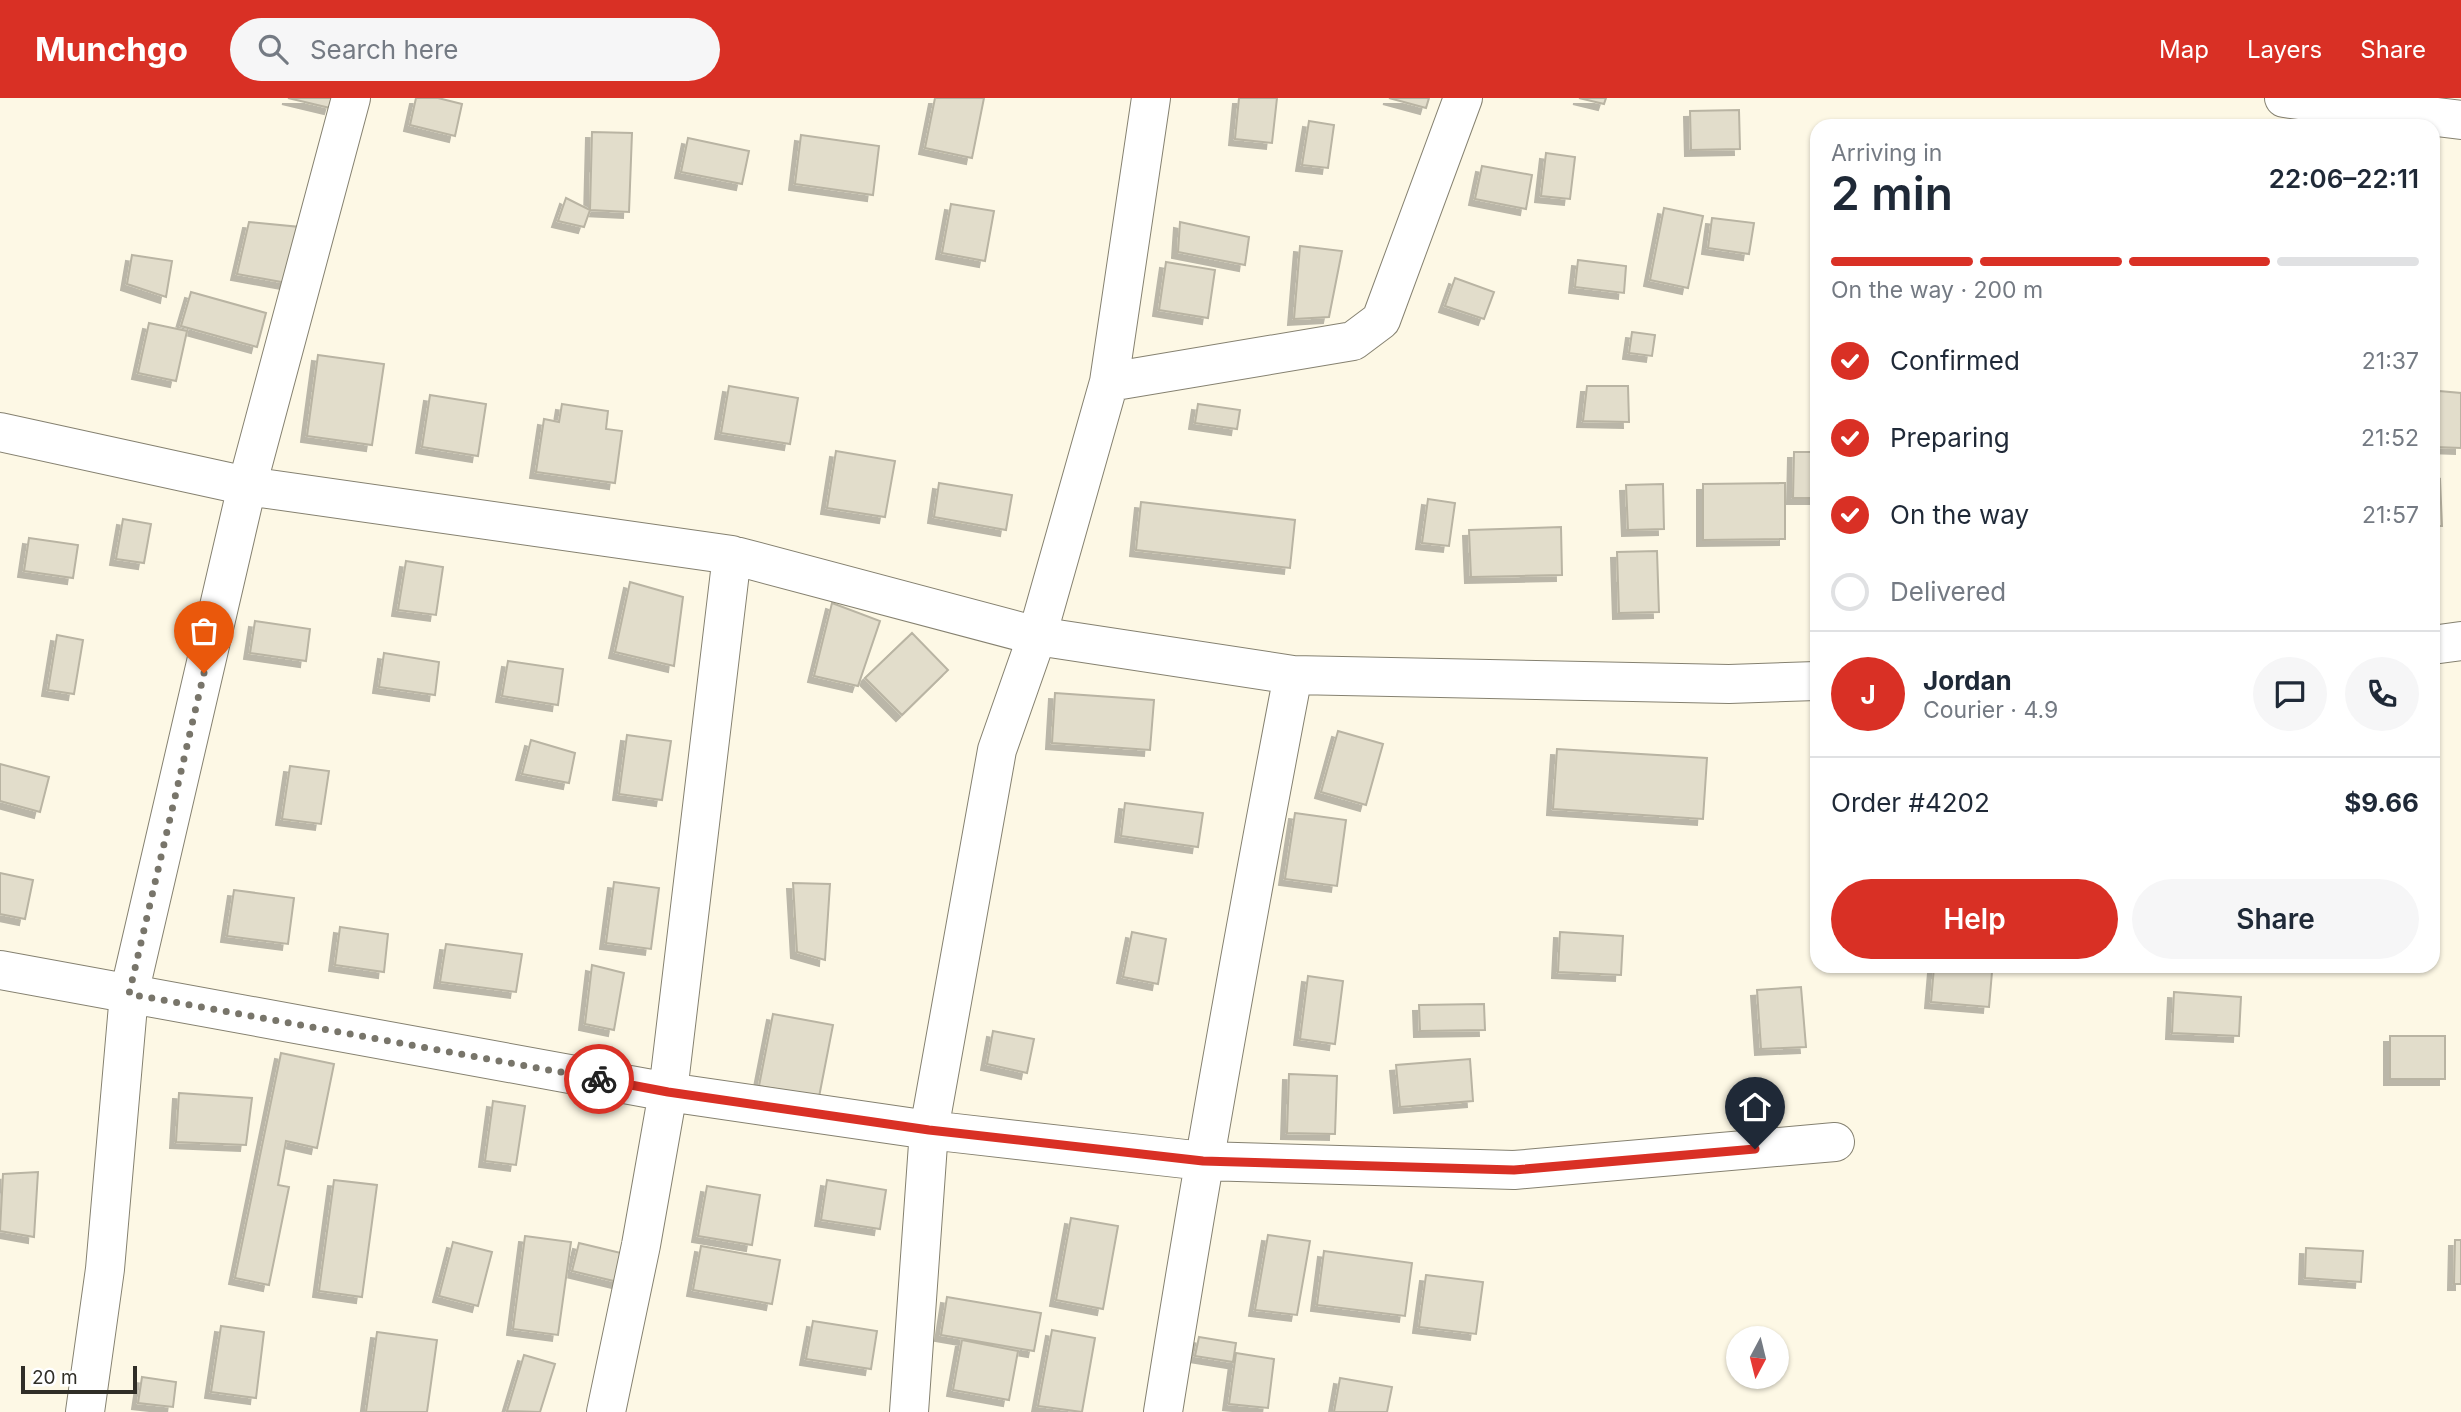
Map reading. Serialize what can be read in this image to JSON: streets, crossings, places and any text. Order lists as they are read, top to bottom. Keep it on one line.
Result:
{"scale_bar":"20 m","north":"bottom","page":{"header":"Munchgo","search":"Search here","nav":["Map","Layers","Share"],"heading":["2 min","Arriving in","22:06–22:11"],"panel":["Jordan","Courier · 4.9","Order #4202","$9.66"],"bar":"On the way · 200 m","list":[["Confirmed","21:37"],["Preparing","21:52"],["On the way","21:57"],"Delivered"],"round":"J","buttons":["Help","Share"],"scale":"20 m"}}
